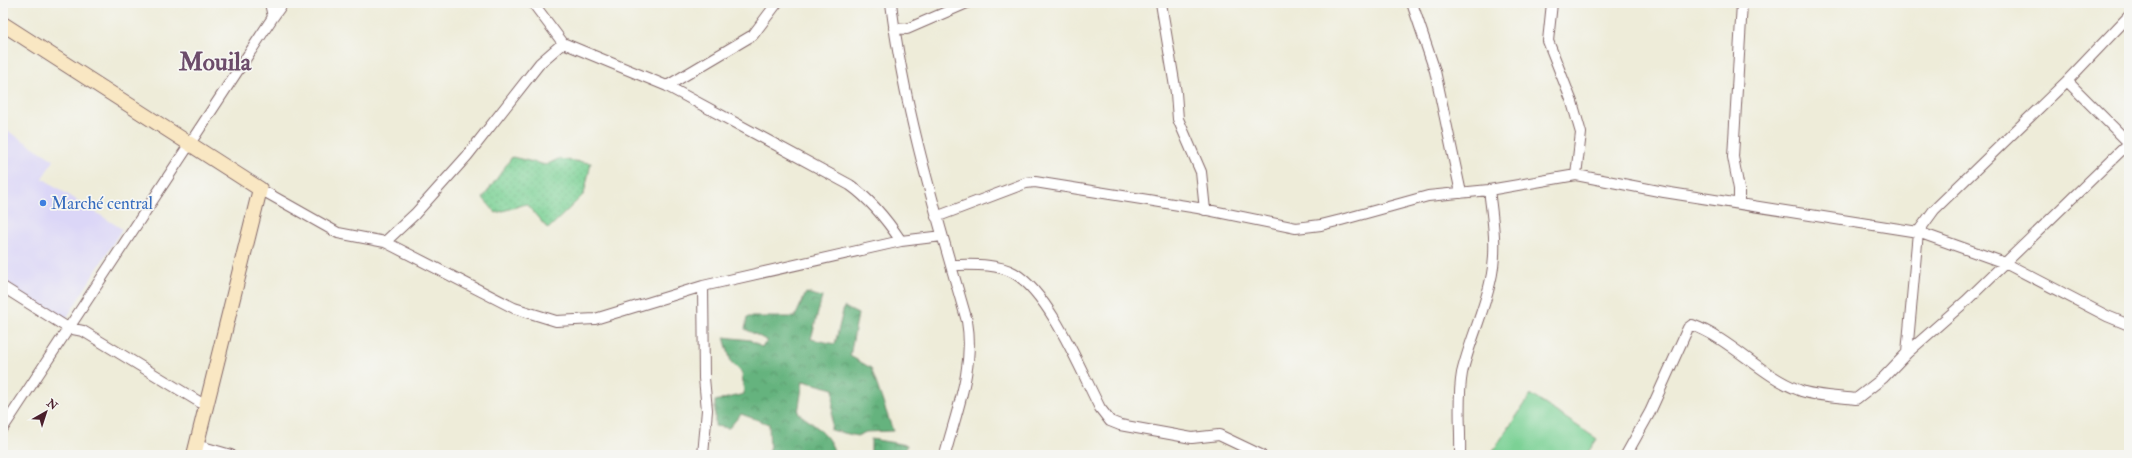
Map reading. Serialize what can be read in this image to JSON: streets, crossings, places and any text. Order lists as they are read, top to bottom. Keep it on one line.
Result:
{"districts":["Mouila"],"places":["Marché central"],"north":"top right"}
